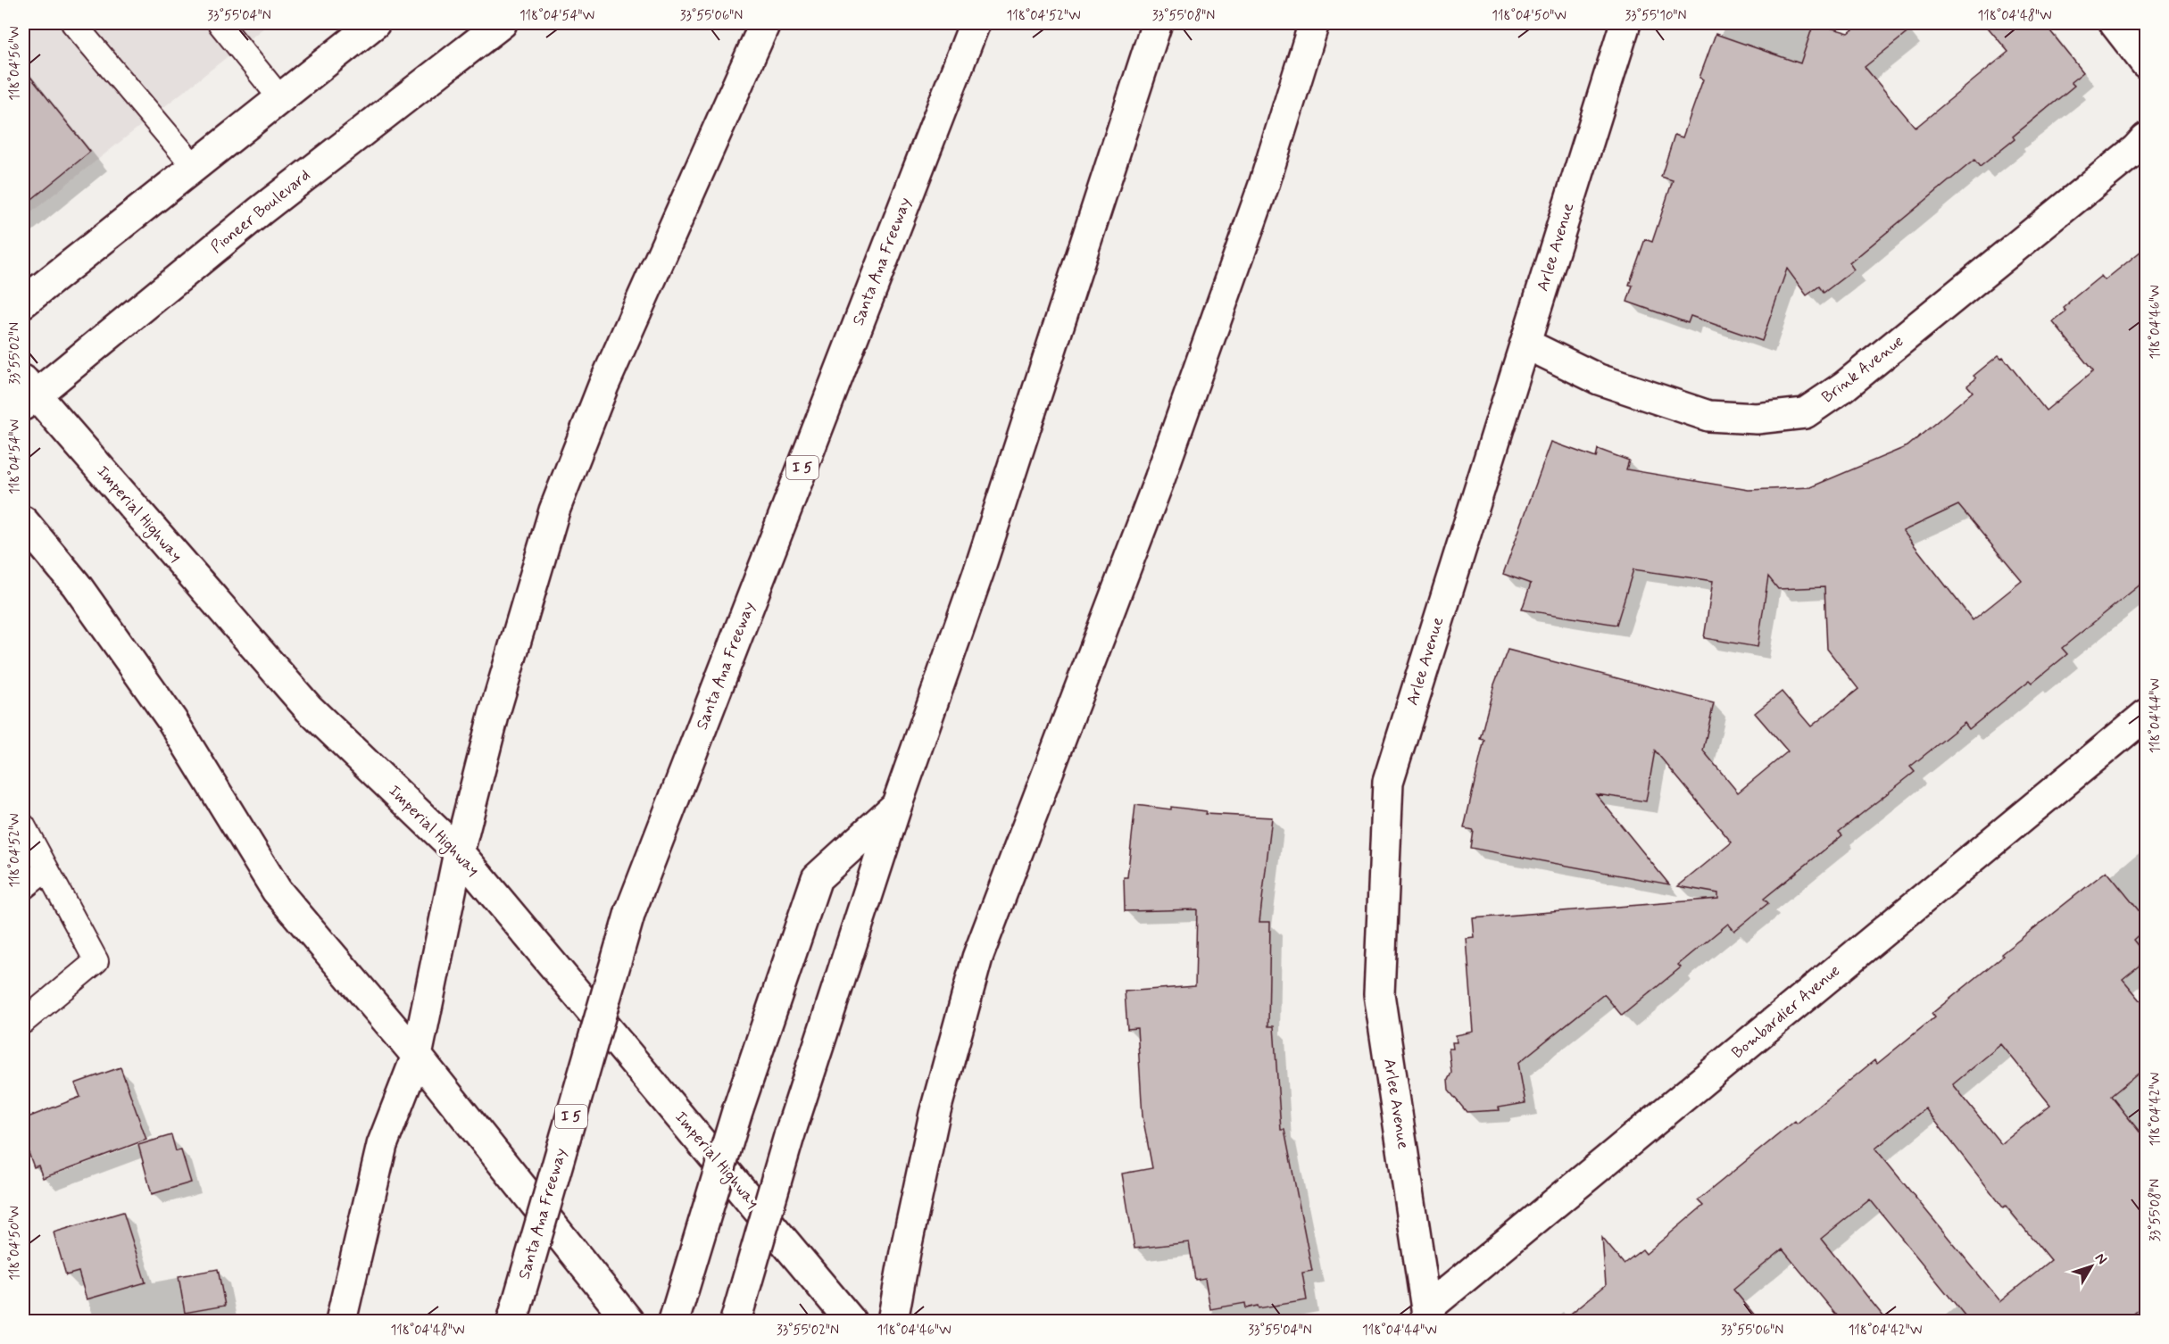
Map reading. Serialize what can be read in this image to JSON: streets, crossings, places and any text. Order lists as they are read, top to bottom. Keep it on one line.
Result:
{"streets":{"main road":["Pioneer Boulevard","Arlee Avenue","Santa Ana Freeway","Brink Avenue","I 5","Imperial Highway","Bombardier Avenue"]},"crossings":[["Pioneer Boulevard","Imperial Highway"],["Arlee Avenue","Brink Avenue"],["Arlee Avenue","Bombardier Avenue"]],"north":"top right","coordinates":["33°55'04\"N","118°04'54\"W","33°55'06\"N","118°04'52\"W","33°55'08\"N","118°04'50\"W","33°55'10\"N","118°04'48\"W","118°04'56\"W","118°04'46\"W","33°55'02\"N","118°04'44\"W","118°04'42\"W"]}
